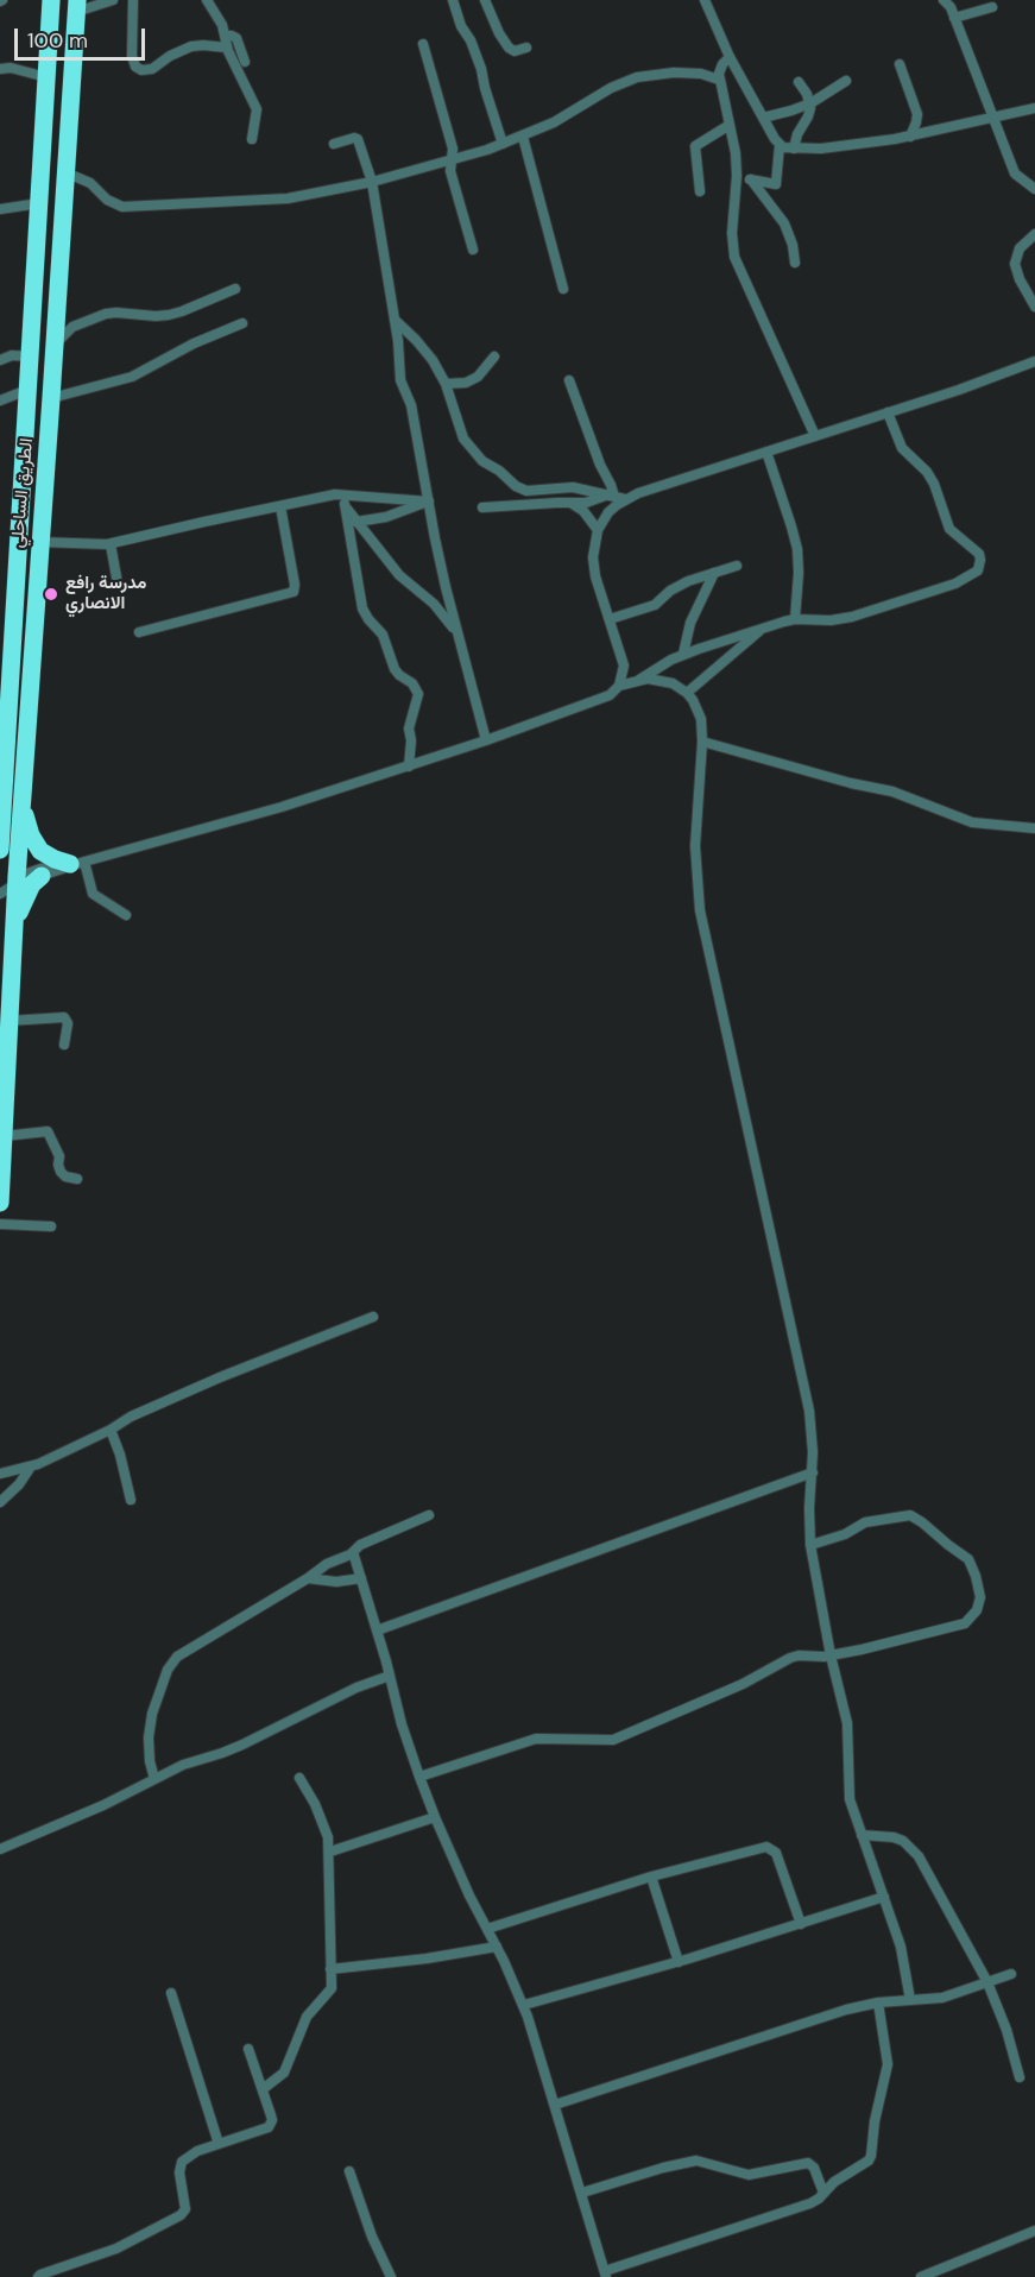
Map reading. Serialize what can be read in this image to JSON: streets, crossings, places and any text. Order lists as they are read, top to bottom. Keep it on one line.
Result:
{"streets":{"highway":["الطريق الساحلي"]},"places":["مدرسة رافع الانصاري"],"scale_bar":"100 m"}
